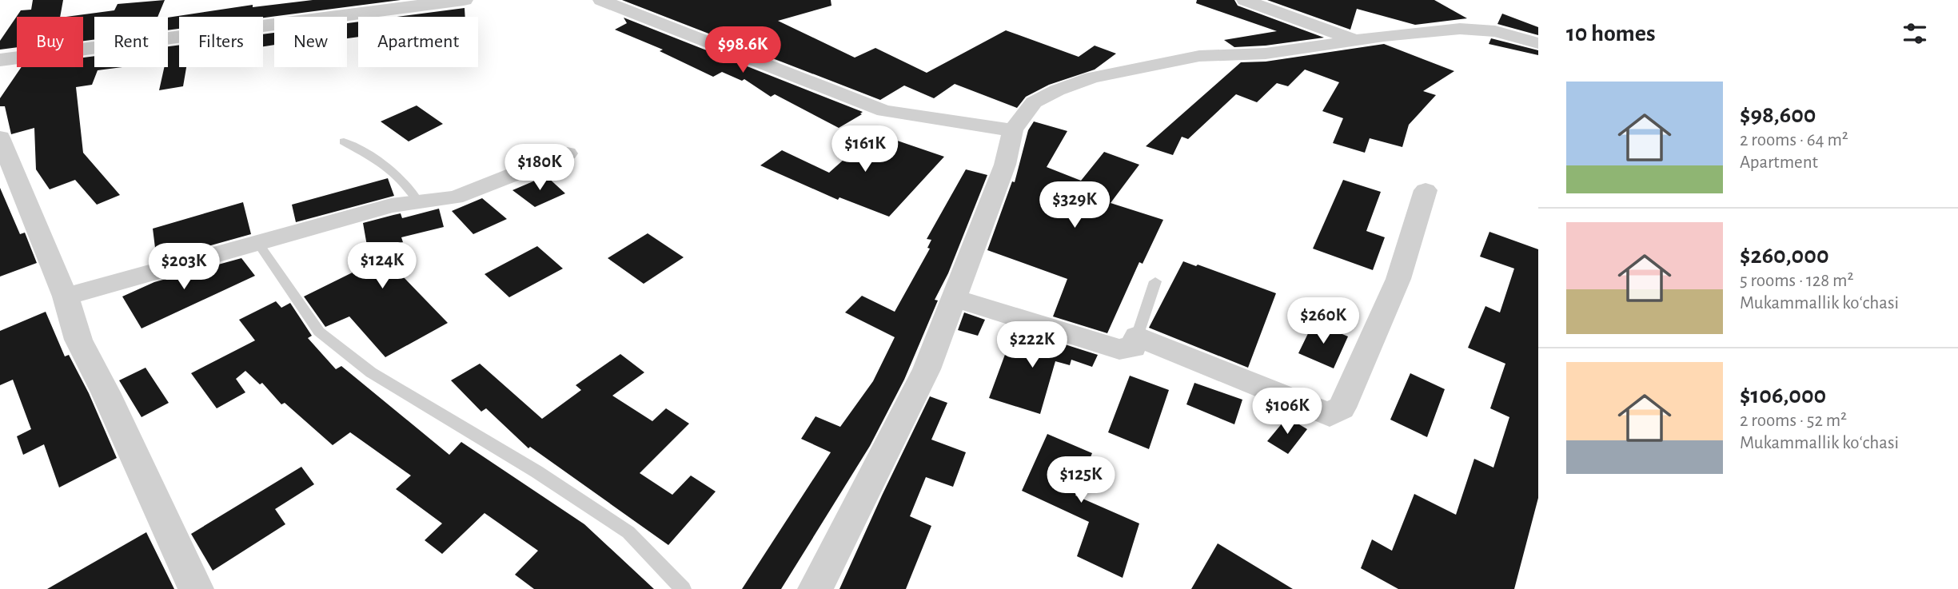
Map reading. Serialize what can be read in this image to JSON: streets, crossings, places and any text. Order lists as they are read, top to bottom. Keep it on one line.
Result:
{"page":{"heading":"10 homes","chip":["Buy","Rent","Filters","New","Apartment"],"price":["$98.6K","$161K","$180K","$329K","$124K","$203K","$260K","$222K","$106K","$125K"],"list":[{"name":"$98,600","note":"2 rooms · 64 m² · Apartment"},{"name":"$260,000","note":"5 rooms · 128 m² · Mukammallik koʻchasi"},{"name":"$106,000","note":"2 rooms · 52 m² · Mukammallik koʻchasi"}]}}
